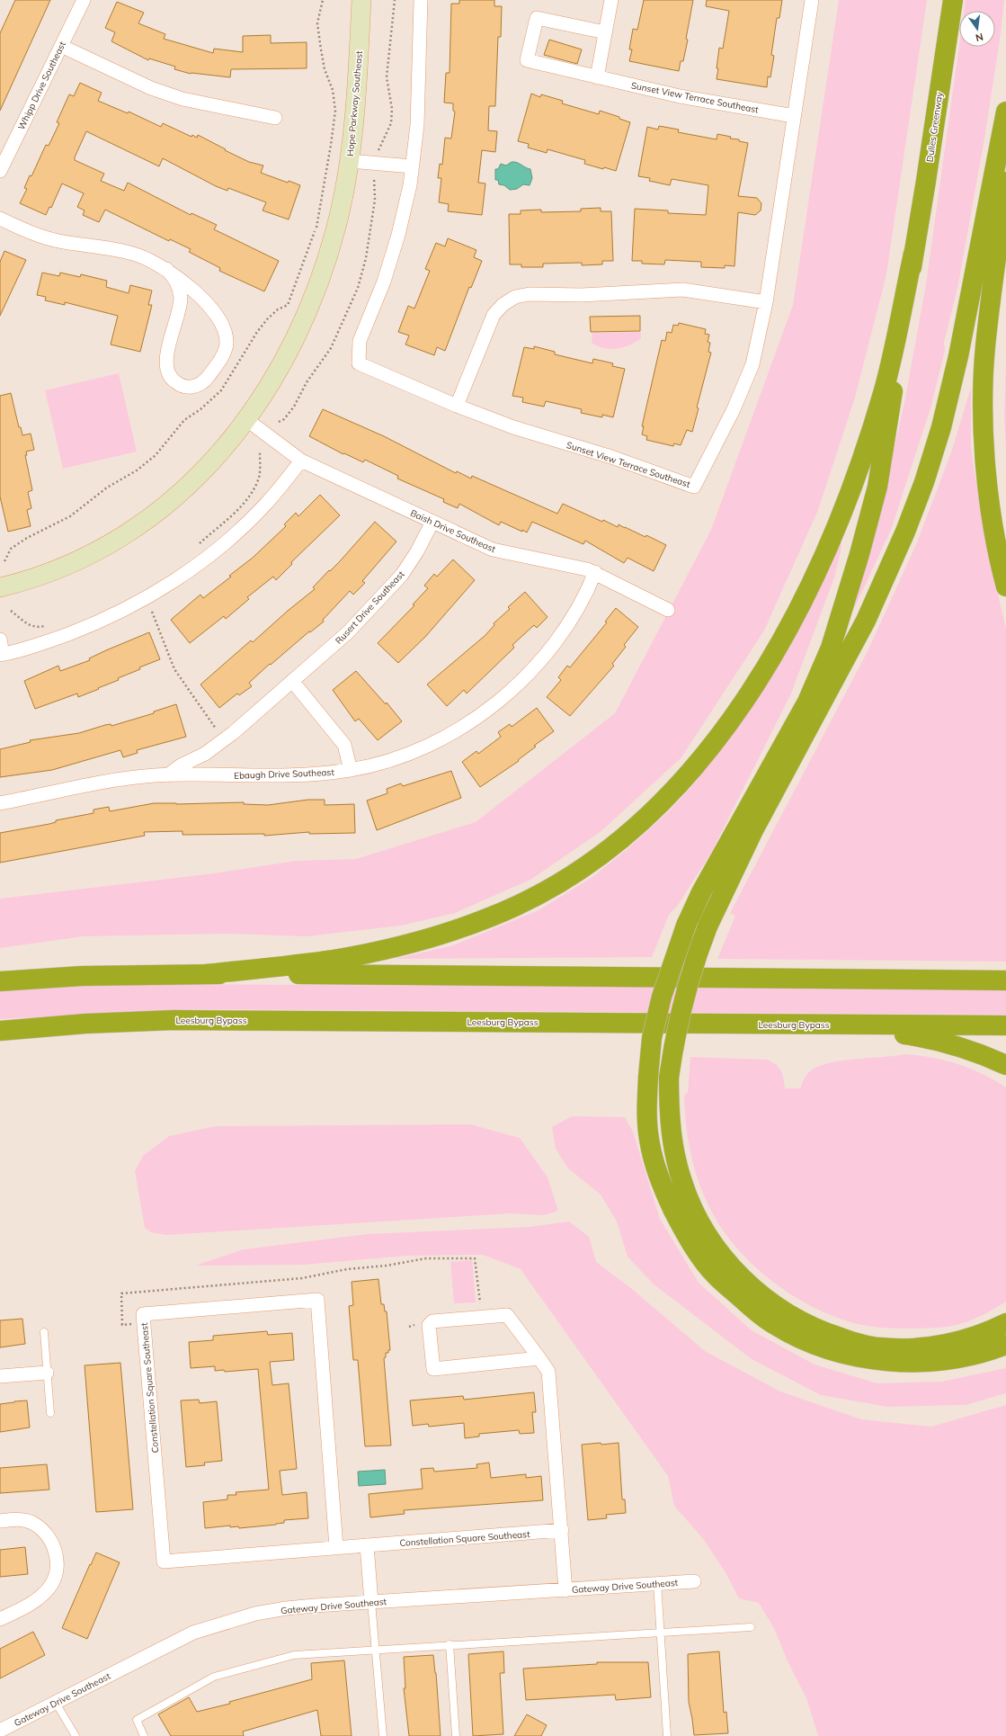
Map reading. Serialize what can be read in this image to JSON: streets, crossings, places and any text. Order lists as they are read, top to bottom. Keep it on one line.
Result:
{"streets":{"highway":["Dulles Greenway","Leesburg Bypass"],"street":["Whipp Drive Southeast","Sunset View Terrace Southeast","Hope Parkway Southeast","Baish Drive Southeast","Rusert Drive Southeast","Ebaugh Drive Southeast","Constellation Square Southeast","Gateway Drive Southeast"]},"crossings":[["Hope Parkway Southeast","Baish Drive Southeast"],["Baish Drive Southeast","Rusert Drive Southeast"],["Baish Drive Southeast","Ebaugh Drive Southeast"],["Rusert Drive Southeast","Ebaugh Drive Southeast"]],"north":"bottom"}
